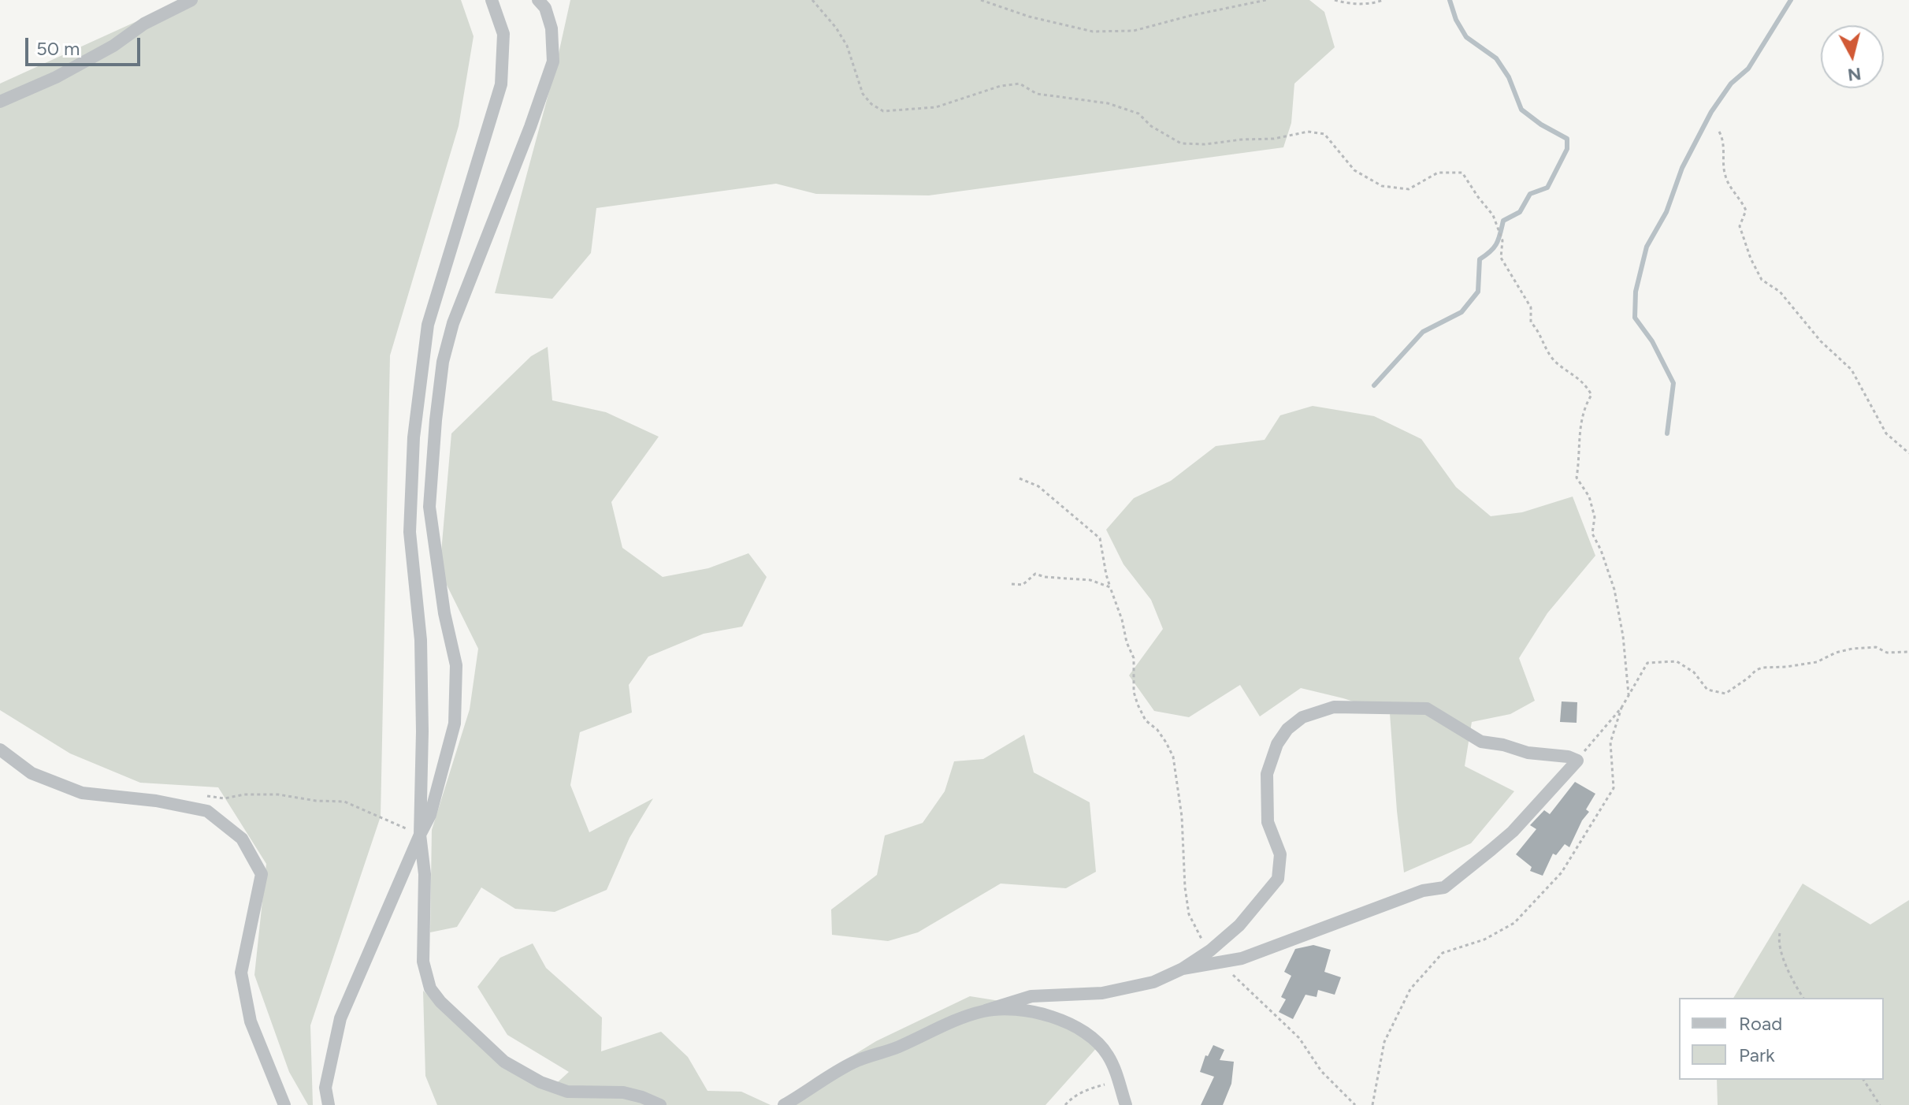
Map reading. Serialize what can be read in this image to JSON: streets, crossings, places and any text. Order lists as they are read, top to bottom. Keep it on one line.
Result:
{"legend":["Road","Park"],"scale_bar":"50 m","north":"bottom"}
